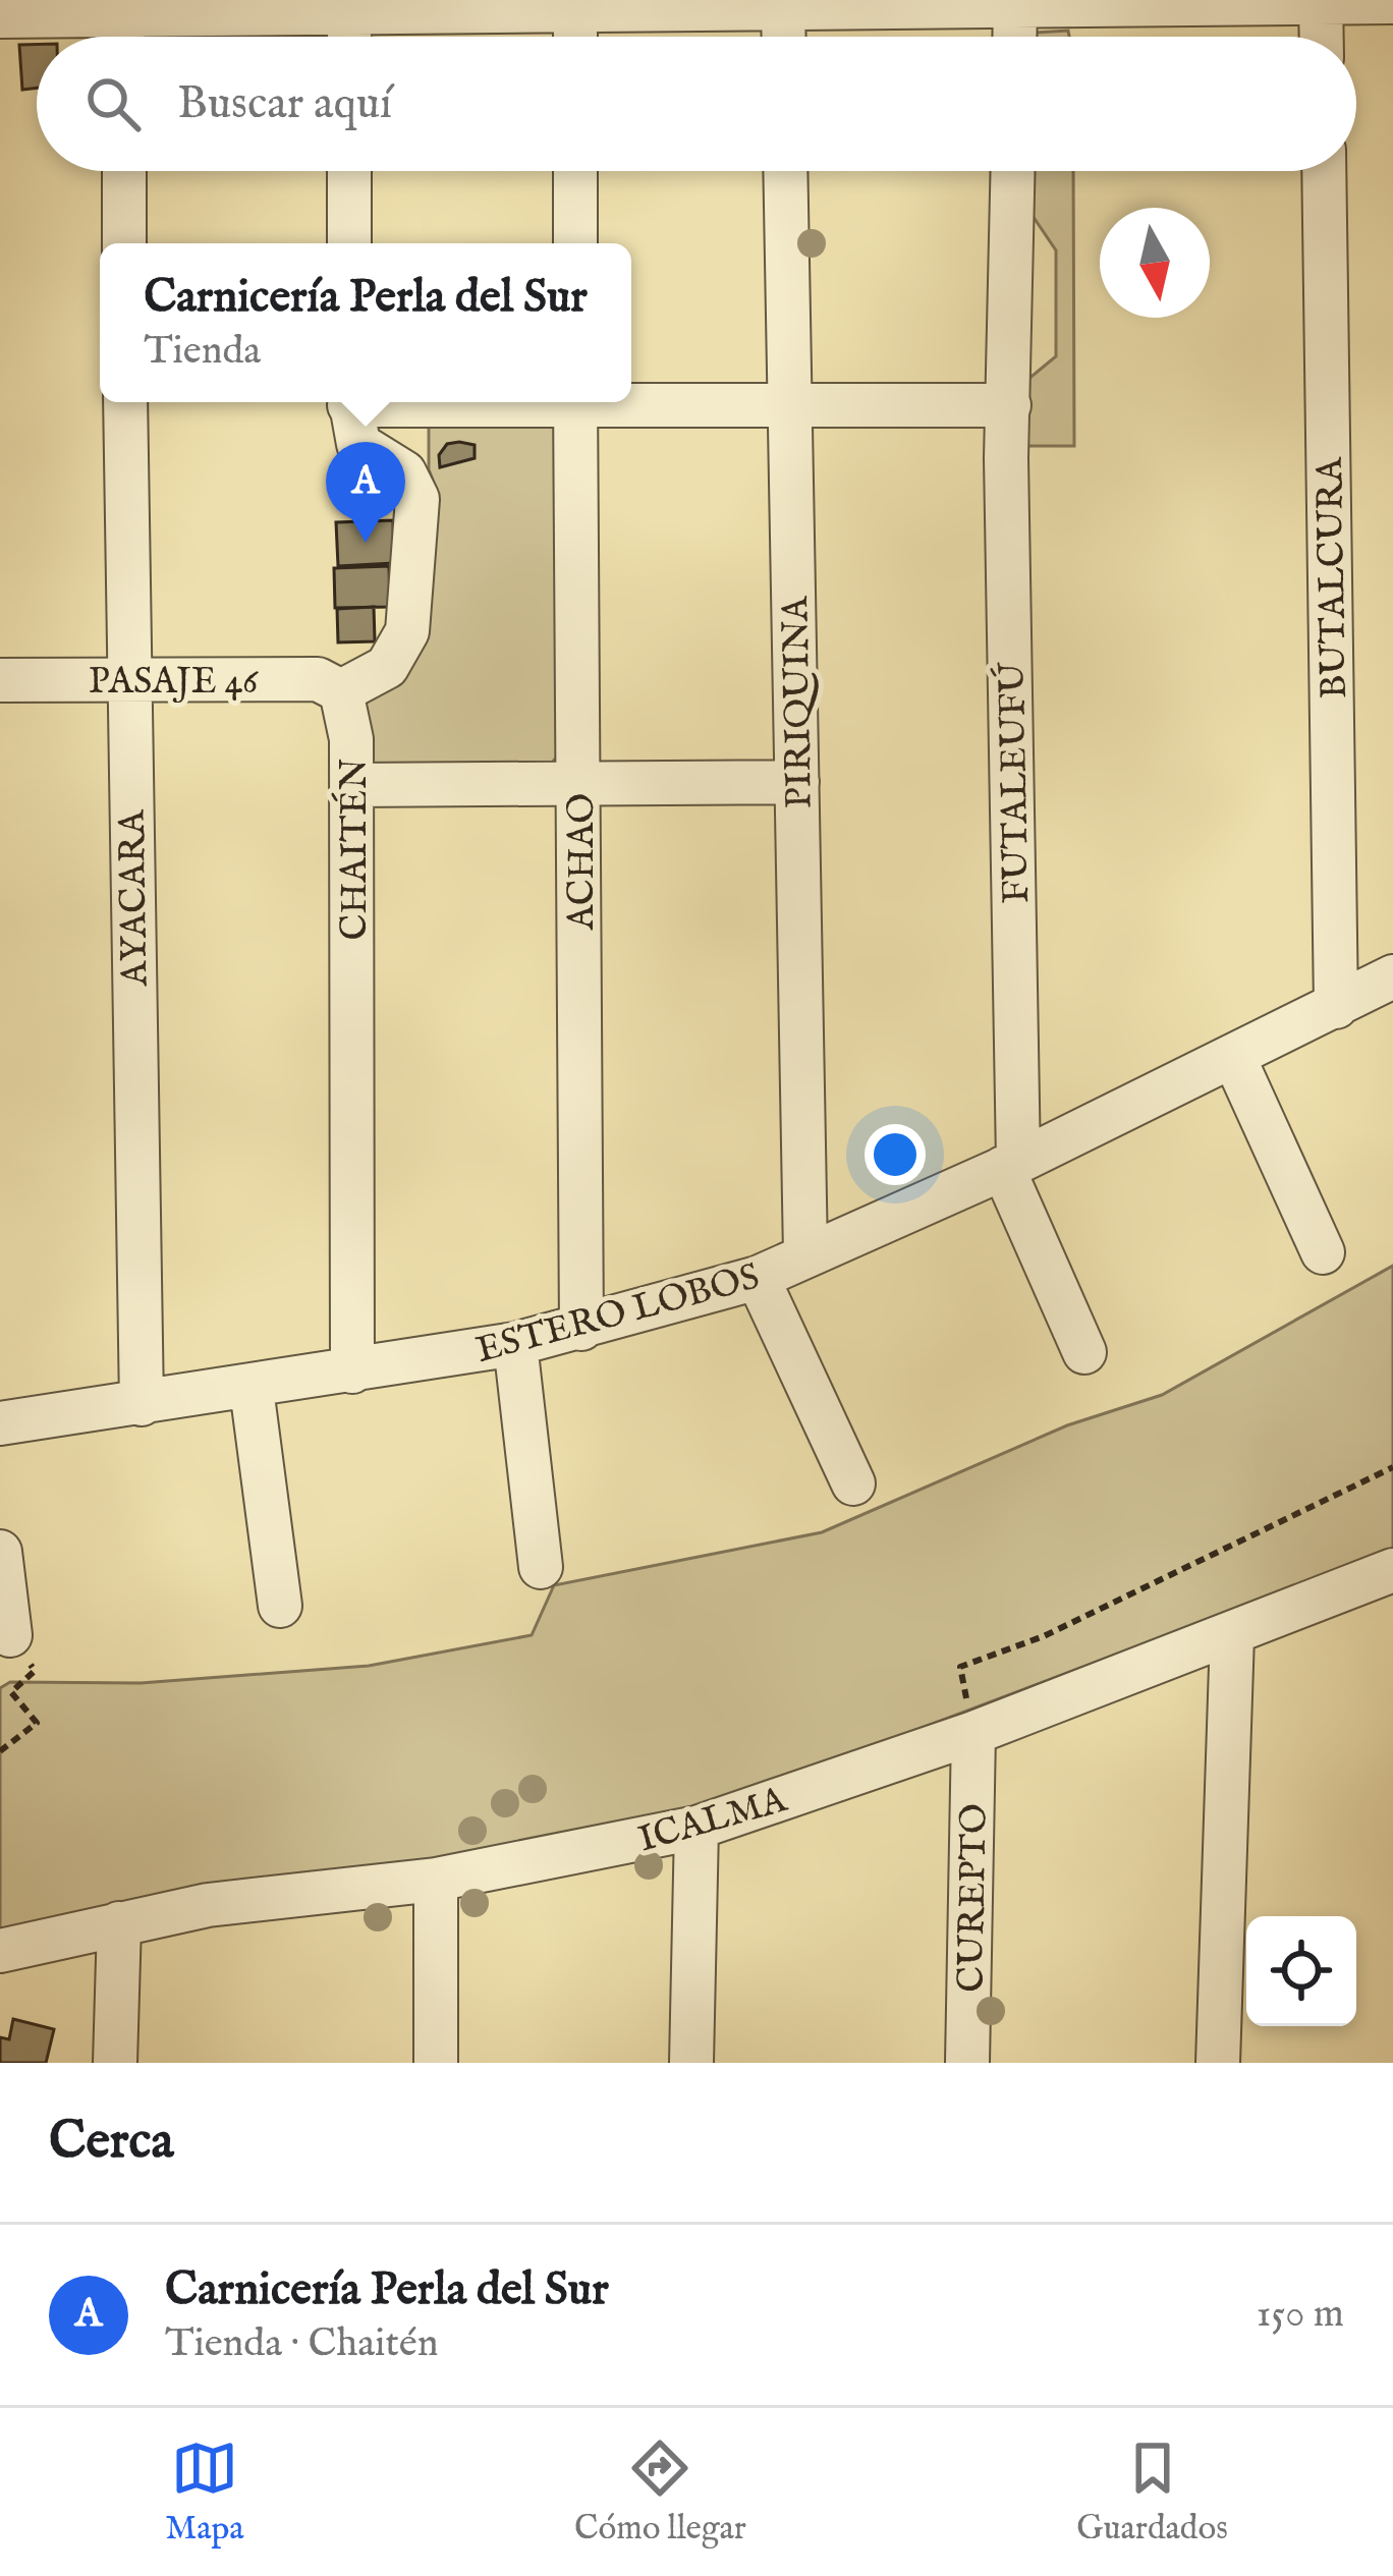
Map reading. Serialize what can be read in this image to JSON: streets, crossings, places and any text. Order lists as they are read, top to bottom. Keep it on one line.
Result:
{"streets":{"street":["BUTALCURA","PASAJE 46","PIRIQUINA","FUTALEUFÚ","CHAITÉN","ACHAO","AYACARA","ESTERO LOBOS","ICALMA","CUREPTO"]},"crossings":[["BUTALCURA","ESTERO LOBOS"],["PASAJE 46","CHAITÉN"],["PASAJE 46","AYACARA"],["PIRIQUINA","ESTERO LOBOS"],["FUTALEUFÚ","ESTERO LOBOS"],["CHAITÉN","ESTERO LOBOS"],["ACHAO","ESTERO LOBOS"],["AYACARA","ESTERO LOBOS"],["ICALMA","CUREPTO"]],"north":"bottom","page":{"search":"Buscar aquí","popup":["Carnicería Perla del Sur","Tienda"],"pins":"A","heading":"Cerca","list":[{"mark":"A","name":"Carnicería Perla del Sur","note":"Tienda · Chaitén","value":"150 m"}],"nav":["Mapa","Cómo llegar","Guardados"]}}
